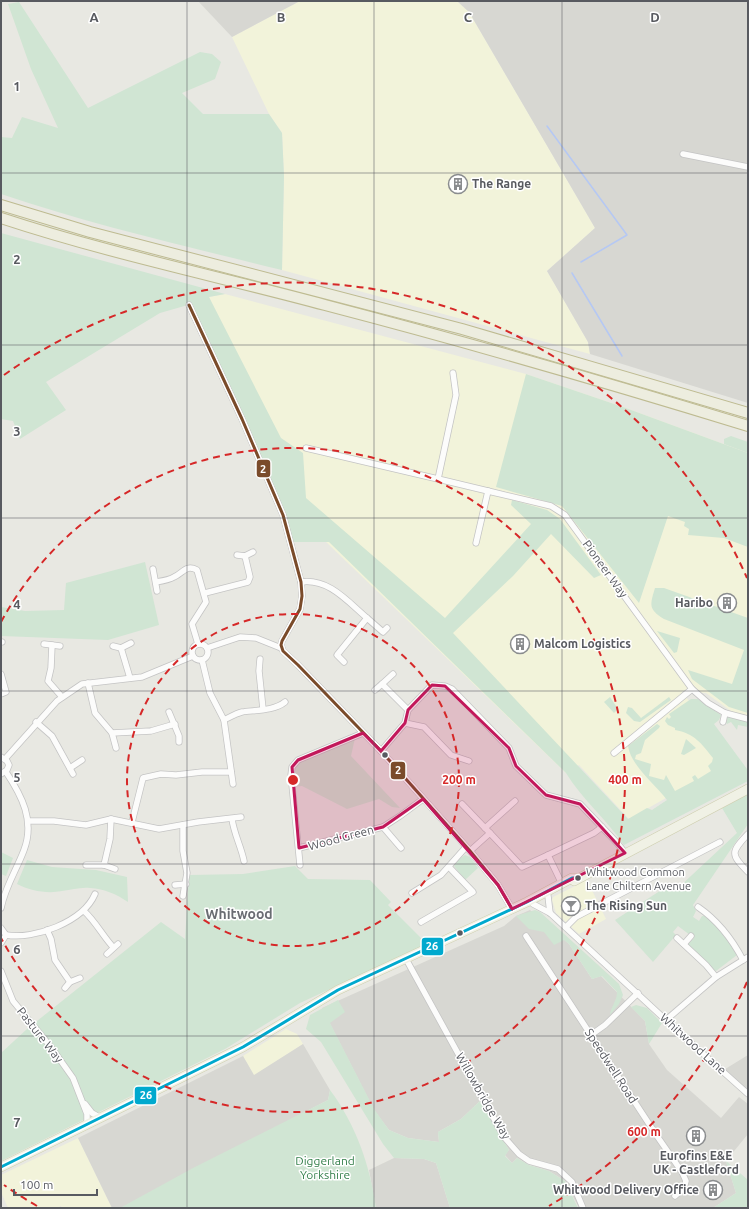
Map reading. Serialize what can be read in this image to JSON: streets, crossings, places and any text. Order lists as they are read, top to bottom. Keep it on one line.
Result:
{"streets":{"street":["Pioneer Way","Wood Green","Pasture Way","Whitwood Lane","Speedwell Road","Willowbridge Way"]},"districts":["Whitwood"],"parks":["Diggerland Yorkshire"],"places":{"building":["The Range","Haribo","Malcom Logistics","Eurofins E&E UK - Castleford","Whitwood Delivery Office"],"other":["Whitwood Common Lane Chiltern Avenue"],"bar":["The Rising Sun"]},"lines":["transit line 2","transit line 26"],"scale_bar":"100 m","grid":{"columns":["A","B","C","D"],"rows":["1","2","3","4","5","6","7"]},"rings":["200 m","400 m","600 m"]}
